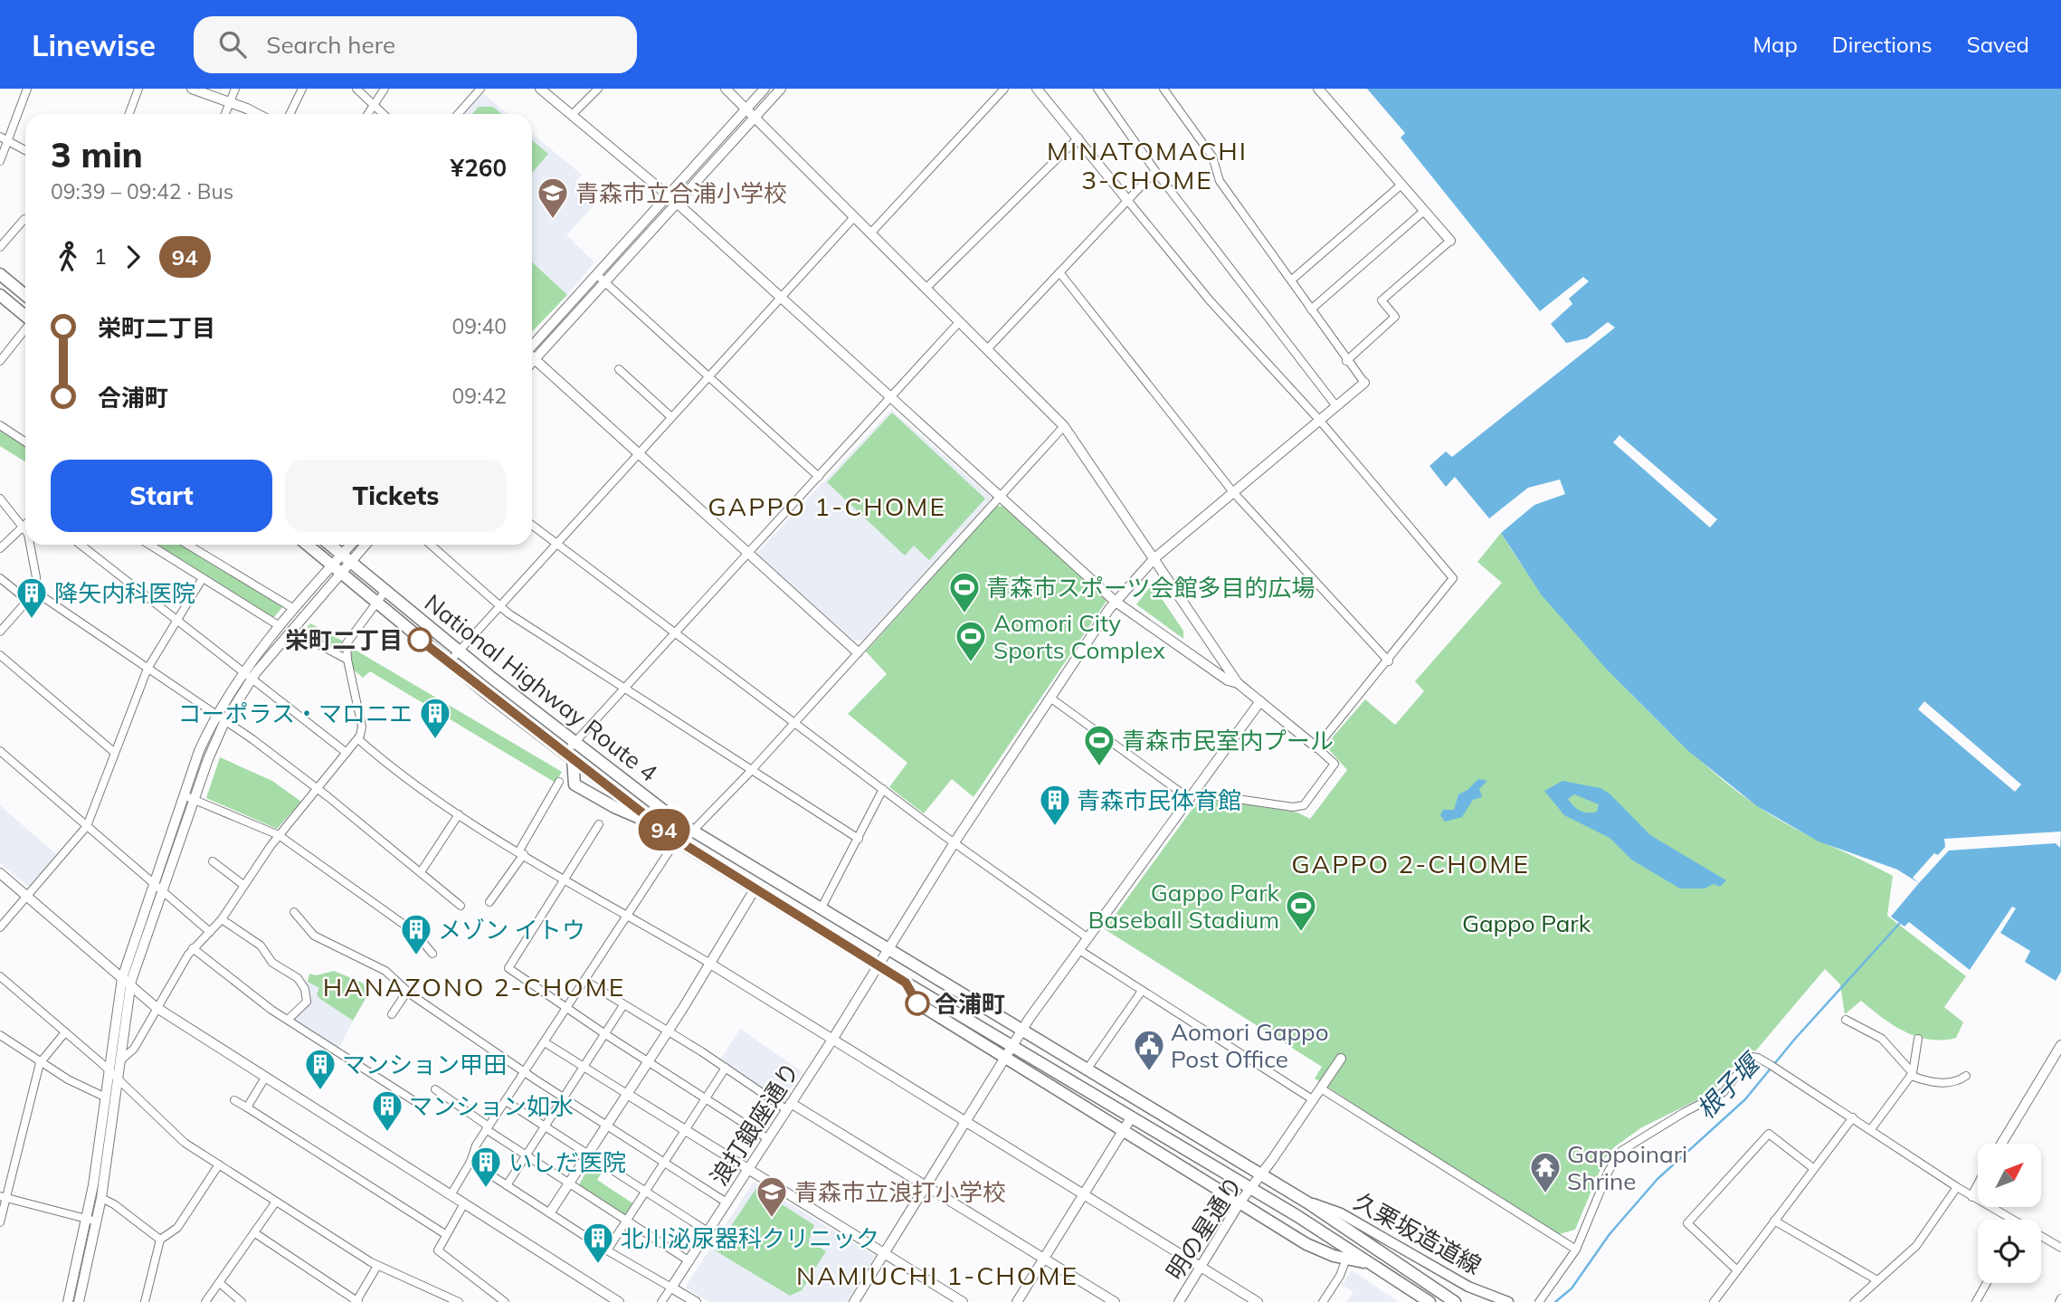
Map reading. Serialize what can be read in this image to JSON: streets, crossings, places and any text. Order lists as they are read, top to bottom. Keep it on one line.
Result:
{"streets":{"highway":["National Highway Route 4"],"main road":["久栗坂造道線"],"street":["浪打銀座通り","明の星通り"]},"crossings":[["National Highway Route 4","浪打銀座通り"],["National Highway Route 4","明の星通り"],["National Highway Route 4","久栗坂造道線"]],"districts":["MINATOMACHI 3-CHOME","GAPPO 1-CHOME","GAPPO 2-CHOME","HANAZONO 2-CHOME","NAMIUCHI 1-CHOME"],"water":["根子堰"],"parks":["Gappo Park"],"places":{"school or university":["青森市立合浦小学校","青森市立浪打小学校"],"sports":["青森市スポーツ会館多目的広場","Aomori City Sports Complex","青森市民室内プール","Gappo Park Baseball Stadium"],"building":["降矢内科医院","コーポラス・マロニエ","青森市民体育館","メゾン イトウ","マンション甲田","マンション如水","いしだ医院","北川泌尿器科クリニック"],"other":["栄町二丁目","合浦町"],"public building":["Aomori Gappo Post Office"],"temple":["Gappoinari Shrine"]},"lines":["bus line 94"],"north":"top right","page":{"header":"Linewise","search":"Search here","nav":["Map","Directions","Saved"],"on_map":"94","heading":["3 min","09:39 – 09:42 · Bus","¥260"],"legs":["1","94"],"list":[{"name":"栄町二丁目","value":"09:40"},{"name":"合浦町","value":"09:42"}],"buttons":["Start","Tickets"]}}
